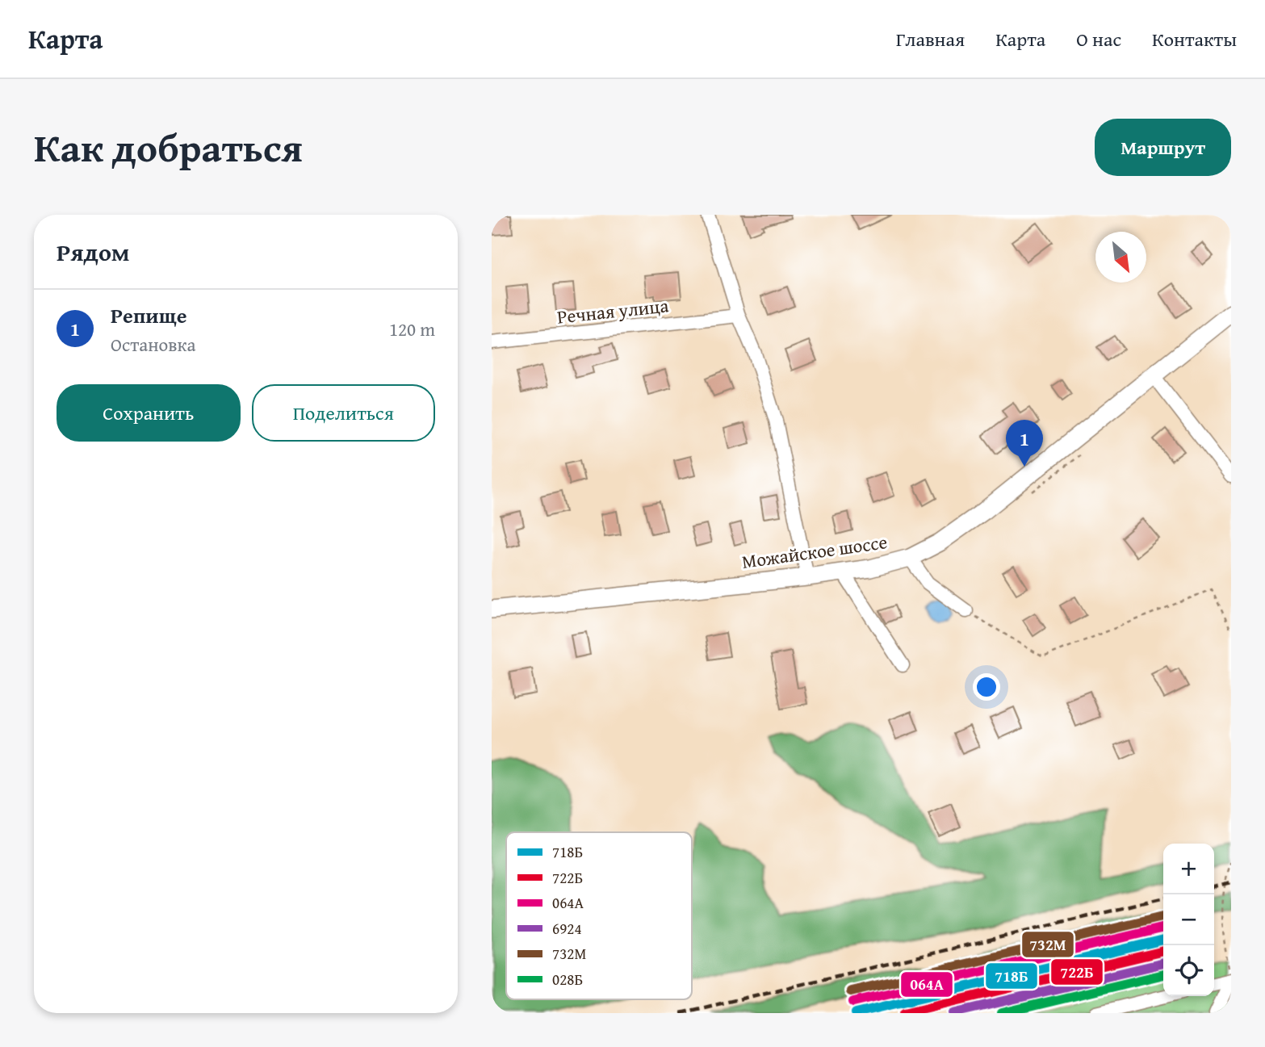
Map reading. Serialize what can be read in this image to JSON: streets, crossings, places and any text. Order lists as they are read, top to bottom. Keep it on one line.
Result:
{"streets":{"main road":["Можайское шоссе"],"street":["Речная улица"]},"lines":["transit line 732М","transit line 064А","transit line 718Б","transit line 722Б","transit line 6924","transit line 028Б"],"legend":["718Б","722Б","064А","6924","732М","028Б"],"north":"bottom right","page":{"header":"Карта","nav":["Главная","Карта","О нас","Контакты"],"title":"Как добраться","buttons":["Маршрут",["Сохранить","Поделиться"]],"heading":"Рядом","list":[{"mark":"1","name":"Репище","note":"Остановка","value":"120 m"}],"pins":"1","map_buttons":["+","−"]}}
